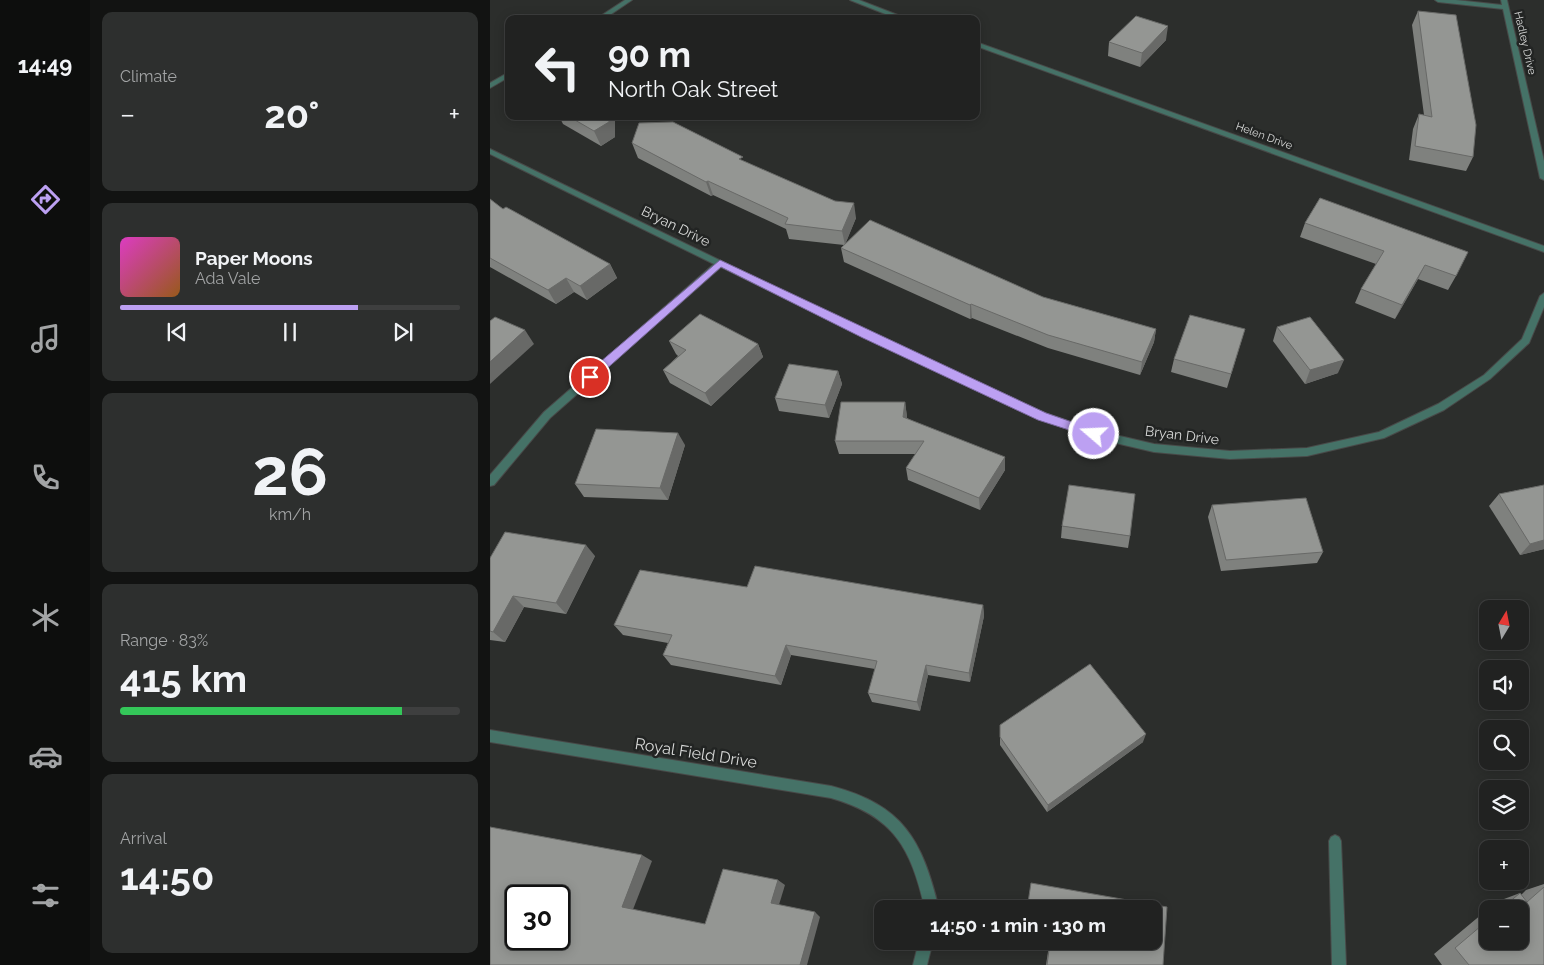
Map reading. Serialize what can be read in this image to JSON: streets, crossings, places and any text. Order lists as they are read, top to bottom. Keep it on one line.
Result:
{"streets":{"street":["Hadley Drive","Helen Drive","Bryan Drive","Royal Field Drive"]},"north":"top","page":{"tabs":"14:49","tile":["Climate",["26","km/h"],["Range · 83%","415 km"],["Arrival","14:50"]],"turn":["90 m","North Oak Street"],"heat":["−","20°","+"],"song":["Paper Moons","Ada Vale"],"map_buttons":["+","−"],"limit":"30","trip":"14:50 · 1 min · 130 m"}}
